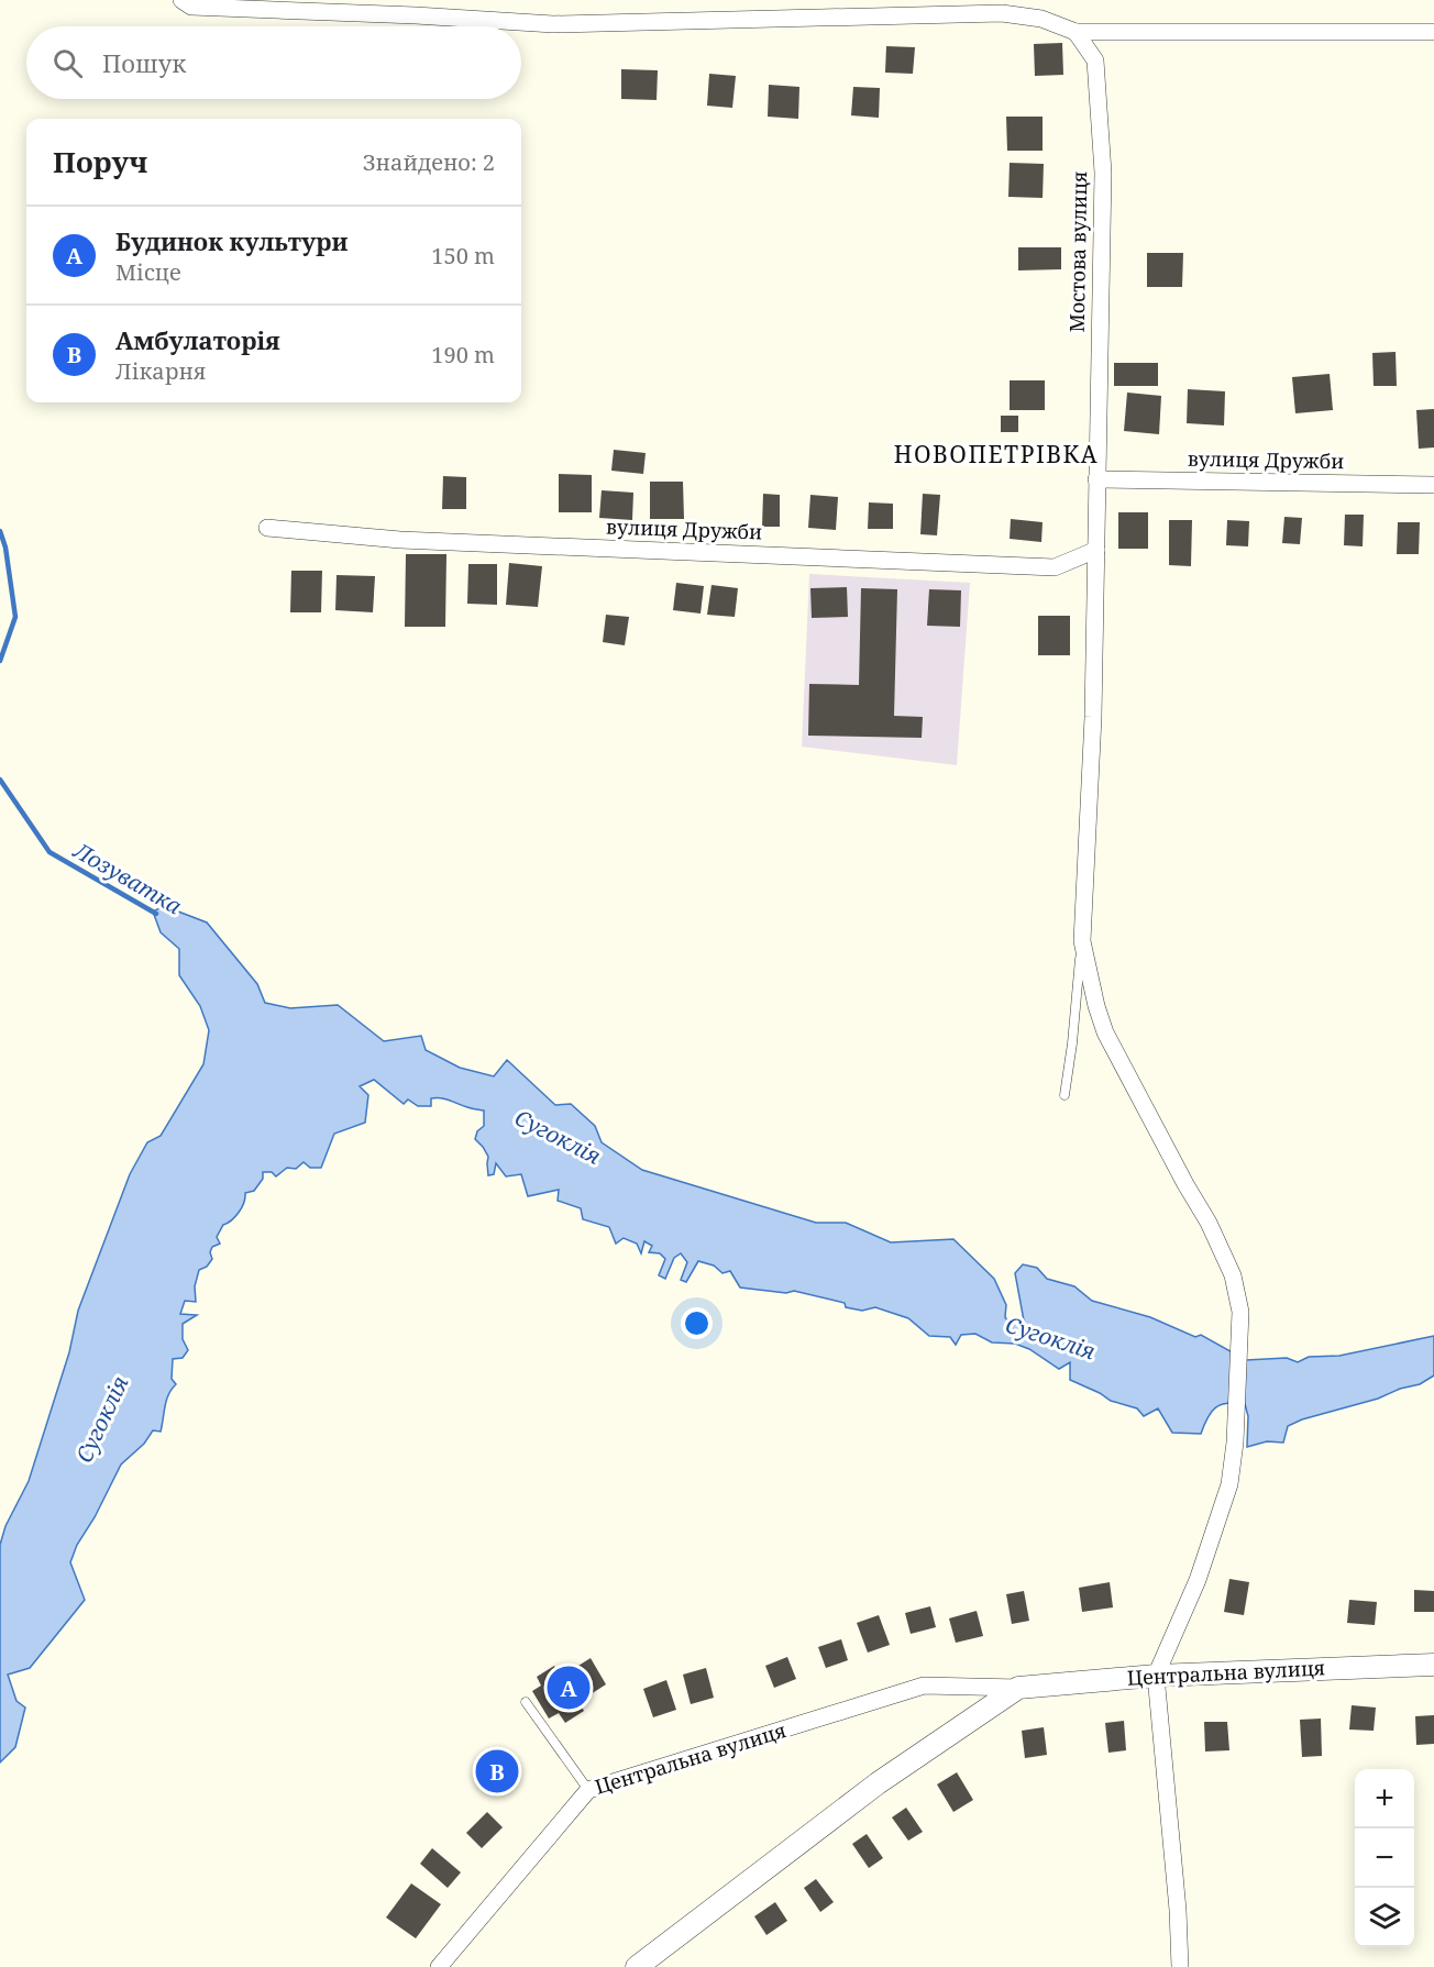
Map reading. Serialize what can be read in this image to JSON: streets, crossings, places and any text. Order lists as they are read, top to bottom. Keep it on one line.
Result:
{"streets":{"street":["Мостова вулиця","вулиця Дружби","Центральна вулиця"]},"crossings":[["Мостова вулиця","вулиця Дружби"],["Мостова вулиця","Центральна вулиця"]],"districts":["НОВОПЕТРІВКА"],"water":["Лозуватка","Сугоклія"],"page":{"search":"Пошук","heading":["Поруч","Знайдено: 2"],"list":[{"mark":"A","name":"Будинок культури","note":"Місце","value":"150 m"},{"mark":"B","name":"Амбулаторія","note":"Лікарня","value":"190 m"}],"pins":["A","B"],"map_buttons":["+","−"]}}
